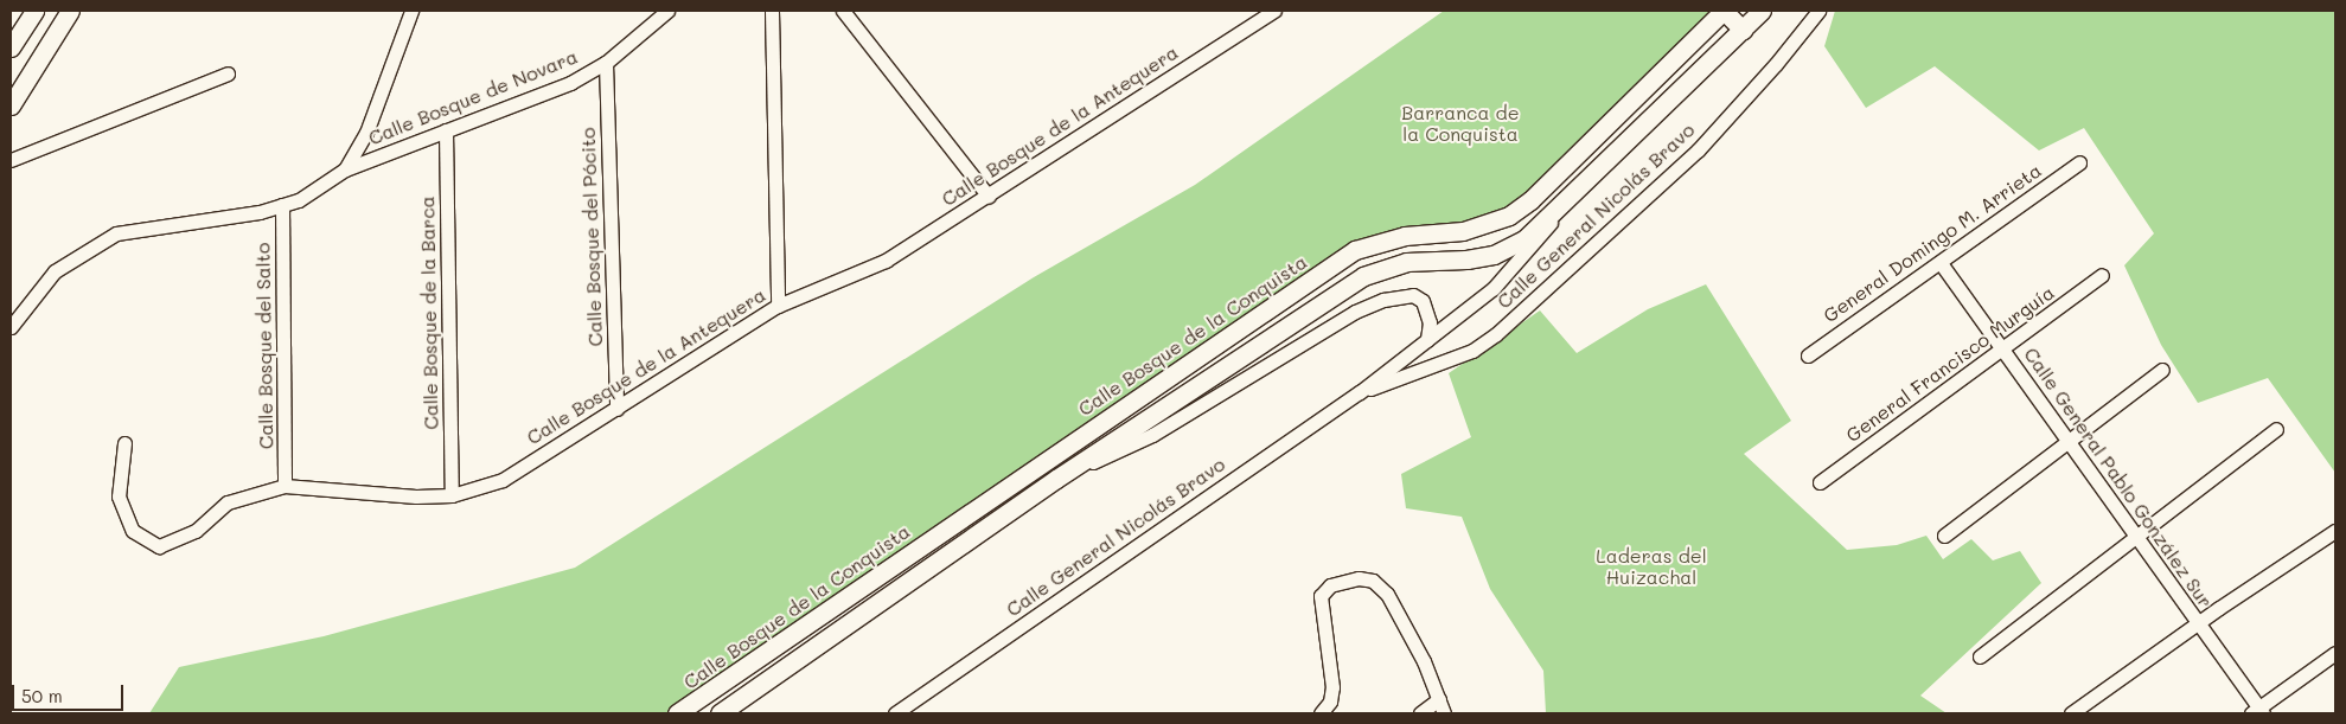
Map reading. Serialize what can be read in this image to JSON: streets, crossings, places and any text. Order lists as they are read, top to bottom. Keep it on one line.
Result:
{"streets":{"main road":["Calle Bosque de la Conquista"],"street":["Calle Bosque de Novara","Calle Bosque de la Antequera","Calle General Nicolás Bravo","Calle Bosque del Pócito","General Domingo M. Arrieta","Calle Bosque de la Barca","Calle Bosque del Salto","General Francisco Murguía","Calle General Pablo González Sur"]},"crossings":[["Calle Bosque de Novara","Calle Bosque del Pócito"],["Calle Bosque de Novara","Calle Bosque de la Barca"],["Calle Bosque de la Antequera","Calle Bosque del Pócito"],["Calle Bosque de la Antequera","Calle Bosque de la Barca"],["Calle Bosque de la Antequera","Calle Bosque del Salto"],["General Domingo M. Arrieta","Calle General Pablo González Sur"],["General Francisco Murguía","Calle General Pablo González Sur"]],"parks":["Barranca de la Conquista","Laderas del Huizachal"],"scale_bar":"50 m"}
